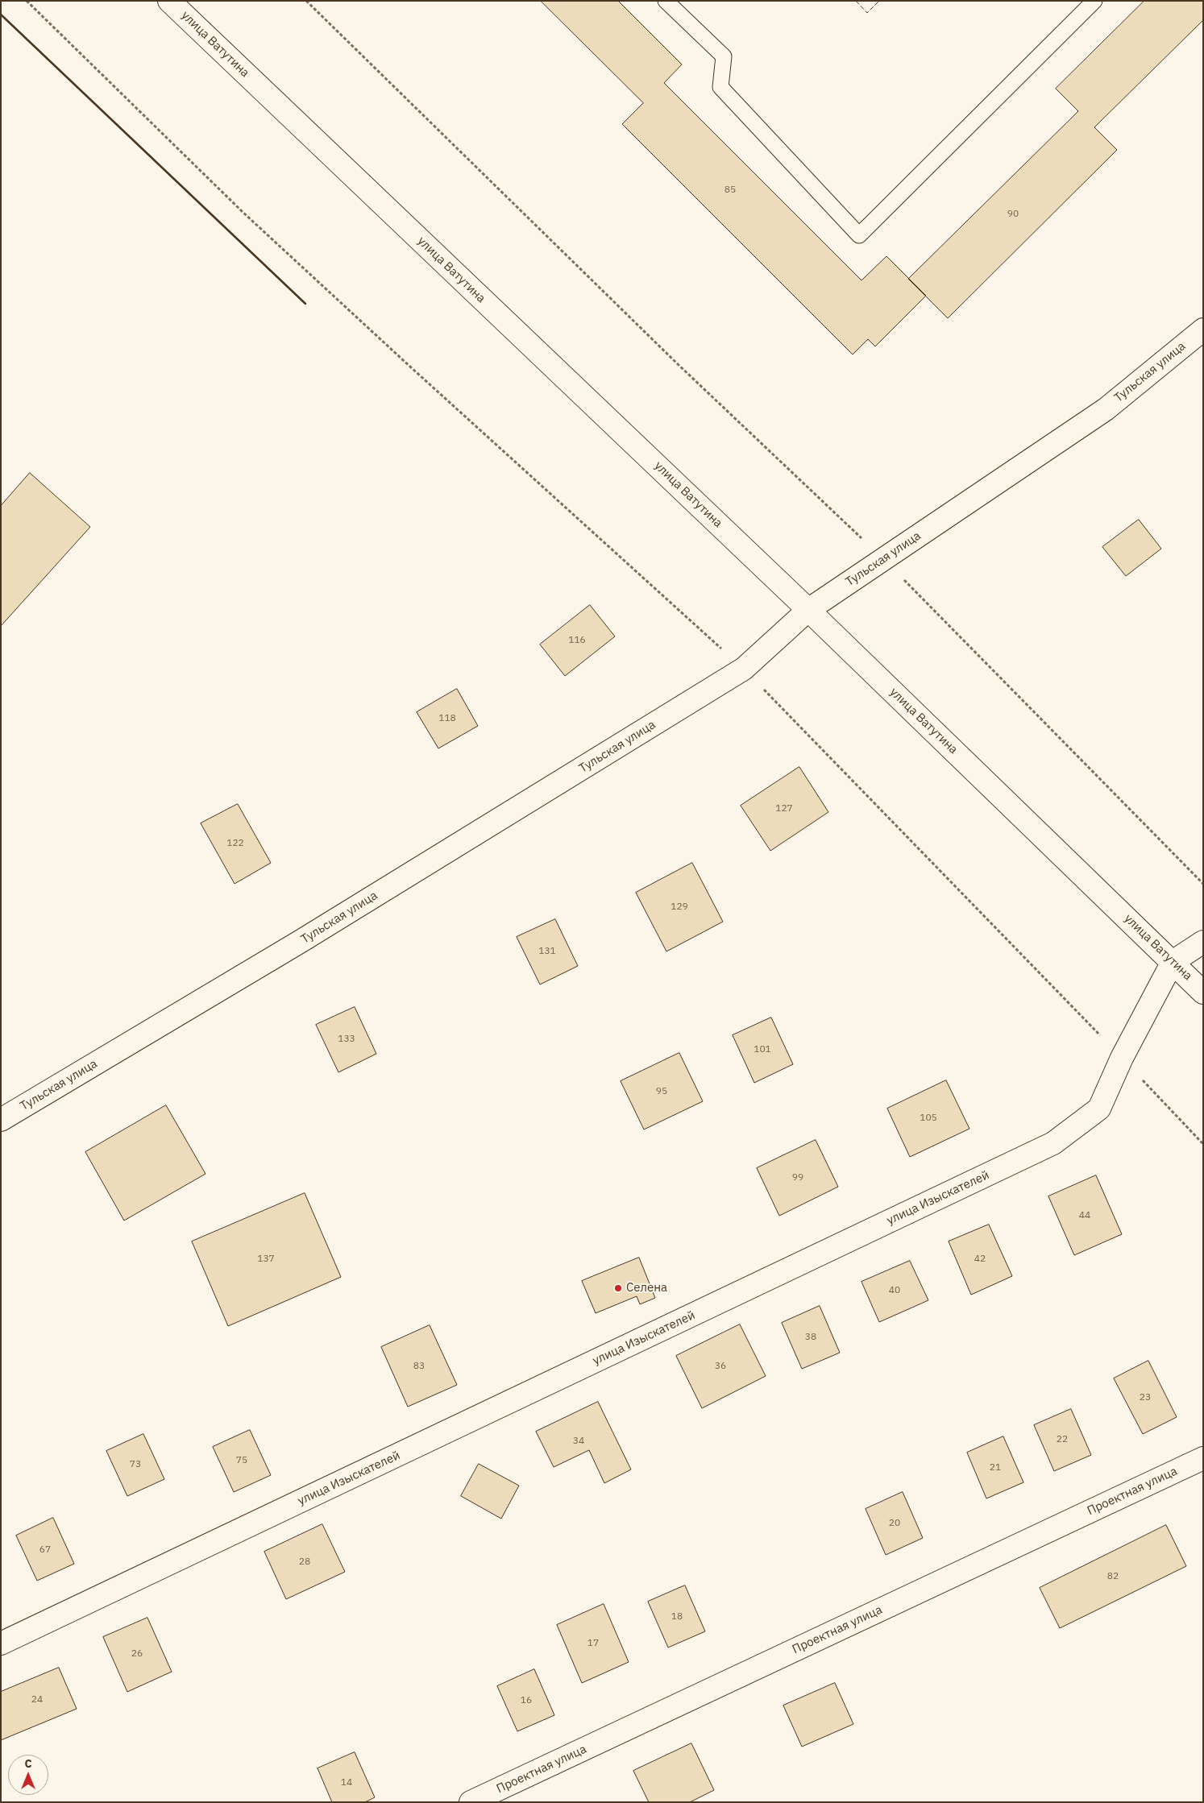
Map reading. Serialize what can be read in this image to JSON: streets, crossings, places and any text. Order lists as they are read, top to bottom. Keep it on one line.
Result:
{"streets":{"street":["улица Ватутина","Тульская улица","улица Изыскателей","Проектная улица"]},"crossings":[["улица Ватутина","Тульская улица"],["улица Ватутина","улица Изыскателей"]],"places":["Селена"],"house_numbers":["85","90","116","118","127","122","129","131","133","101","95","105","99","44","137","42","40","38","83","36","23","22","34","75","73","21","20","67","28","82","18","17","26","24","16","14"],"north":"top"}
